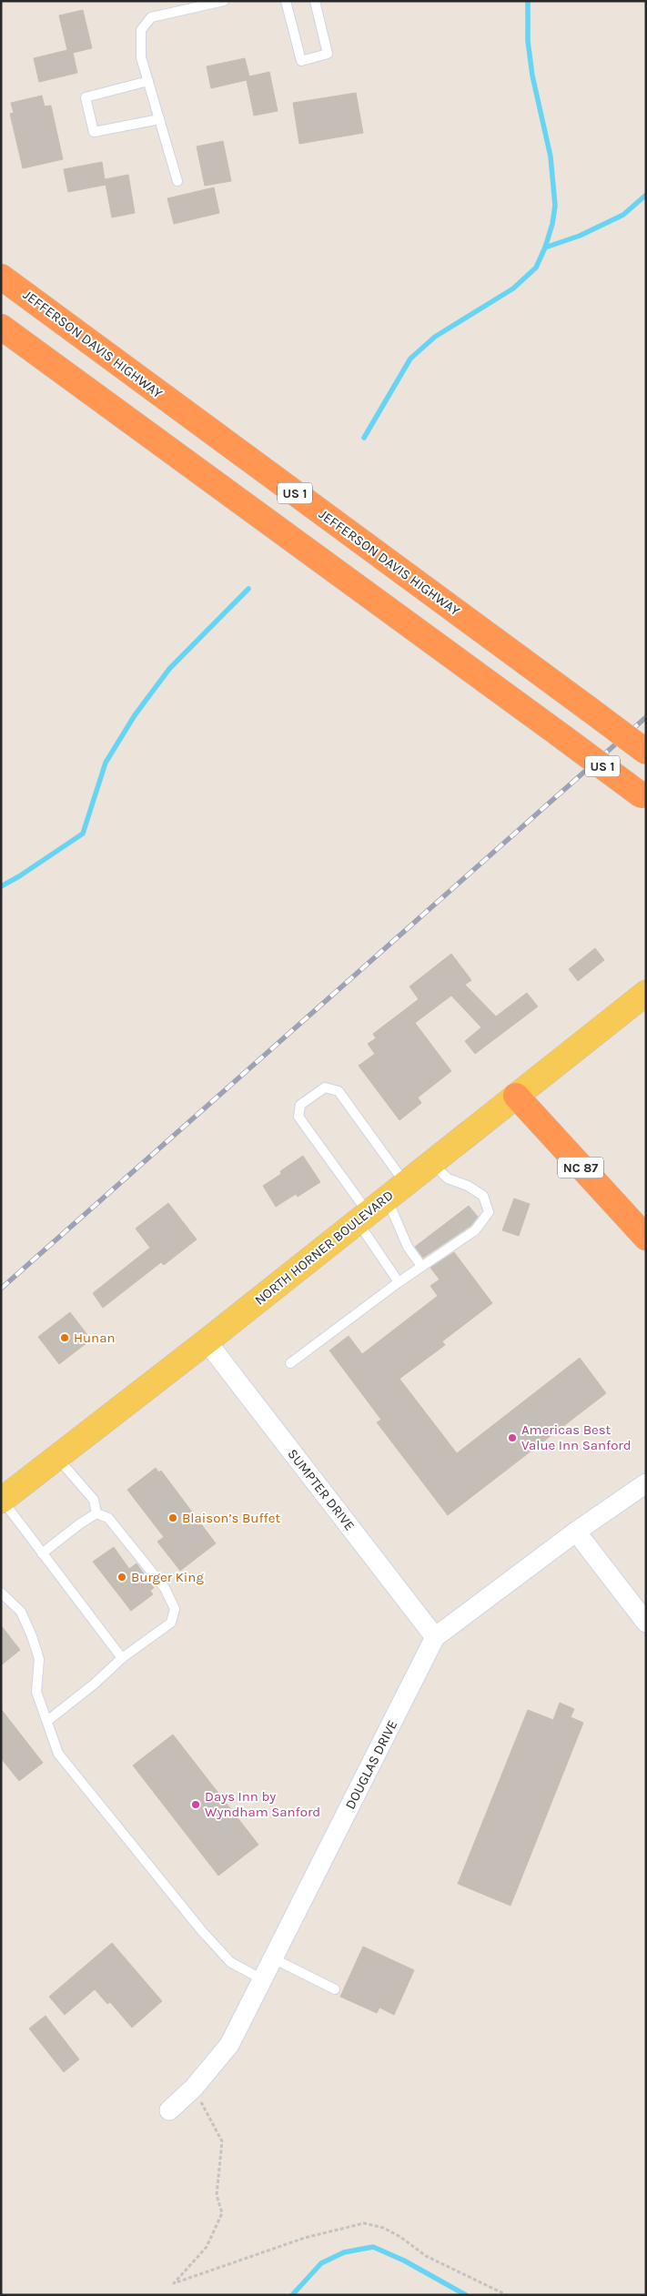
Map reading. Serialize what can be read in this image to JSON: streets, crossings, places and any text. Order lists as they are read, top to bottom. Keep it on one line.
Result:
{"streets":{"highway":["JEFFERSON DAVIS HIGHWAY","US 1","NC 87"],"main road":["NORTH HORNER BOULEVARD"],"street":["SUMPTER DRIVE","DOUGLAS DRIVE"]},"crossings":[["NC 87","NORTH HORNER BOULEVARD"],["NORTH HORNER BOULEVARD","SUMPTER DRIVE"],["SUMPTER DRIVE","DOUGLAS DRIVE"]],"places":["Hunan","Americas Best Value Inn Sanford","Blaison’s Buffet","Burger King","Days Inn by Wyndham Sanford"]}
